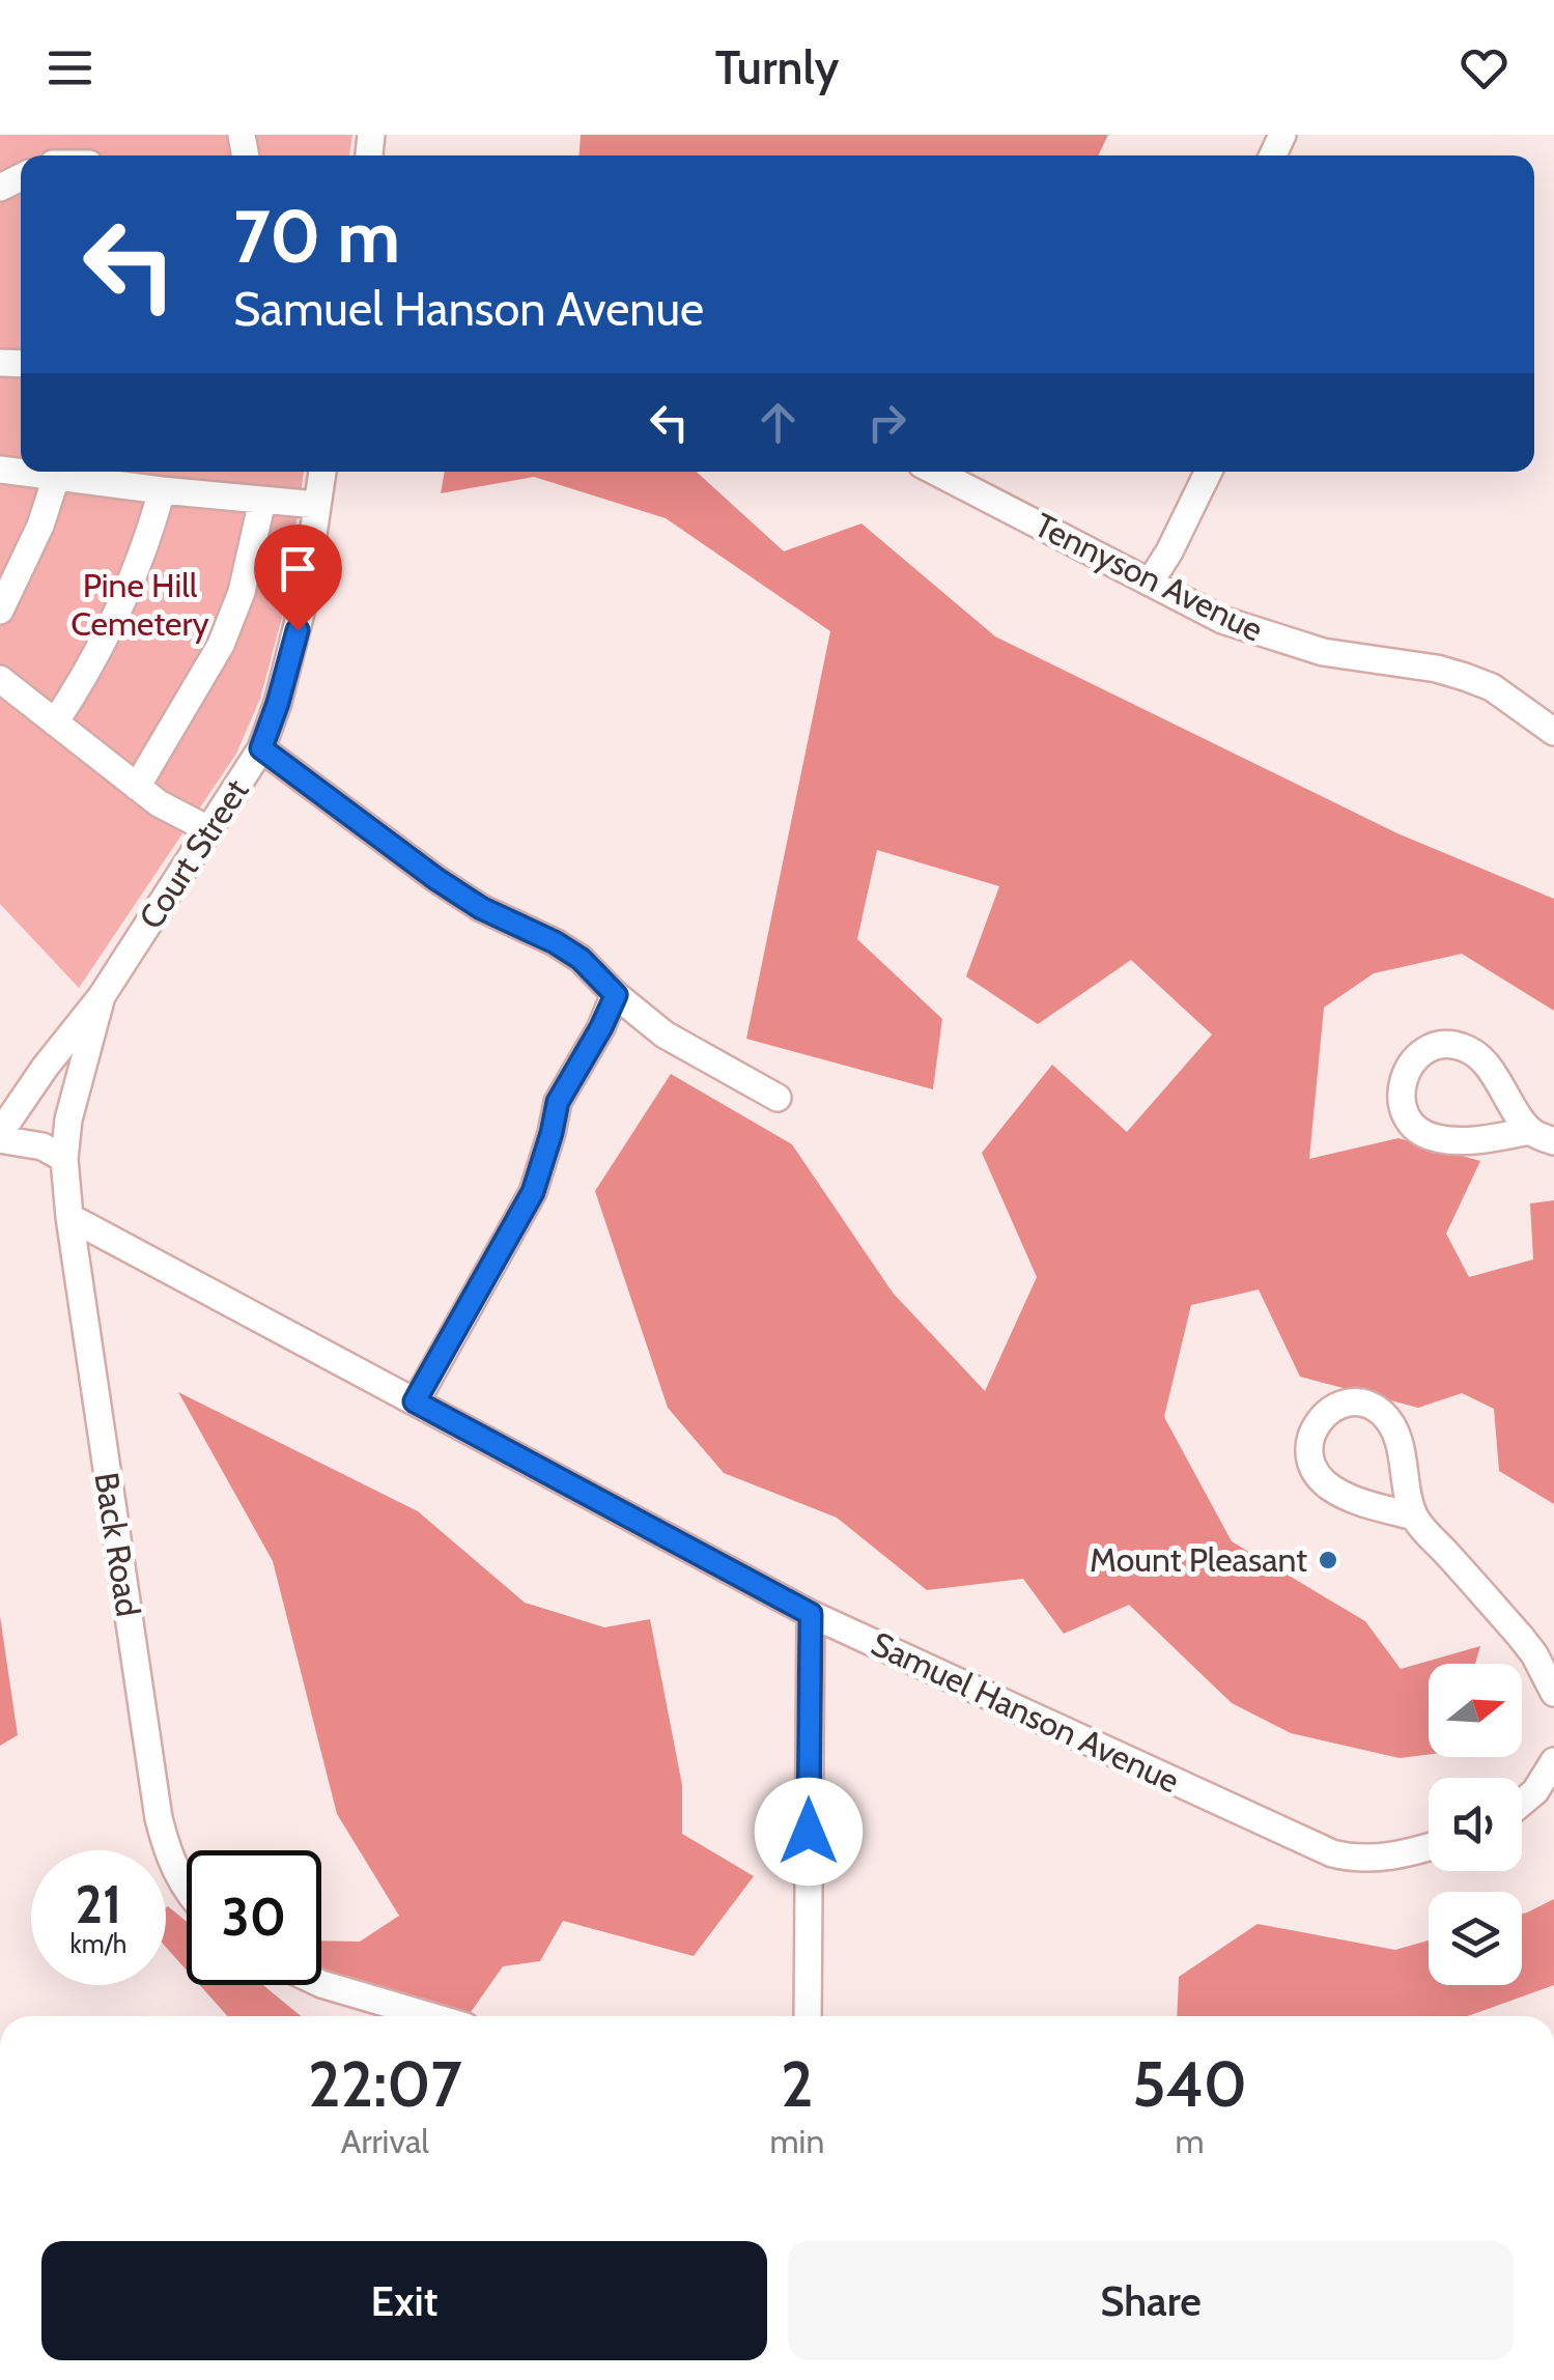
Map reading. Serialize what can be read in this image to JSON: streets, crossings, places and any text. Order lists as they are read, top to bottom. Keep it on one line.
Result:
{"streets":{"street":["Tennyson Avenue","Court Street","Back Road","Samuel Hanson Avenue"]},"crossings":[["Court Street","Back Road"],["Back Road","Samuel Hanson Avenue"]],"parks":["Pine Hill Cemetery"],"places":["Mount Pleasant"],"north":"right","page":{"header":"Turnly","turn":["70 m","Samuel Hanson Avenue"],"speed":"21 km/h","limit":"30","eta":["22:07","Arrival","2","min","540","m"],"buttons":["Exit","Share"]}}
